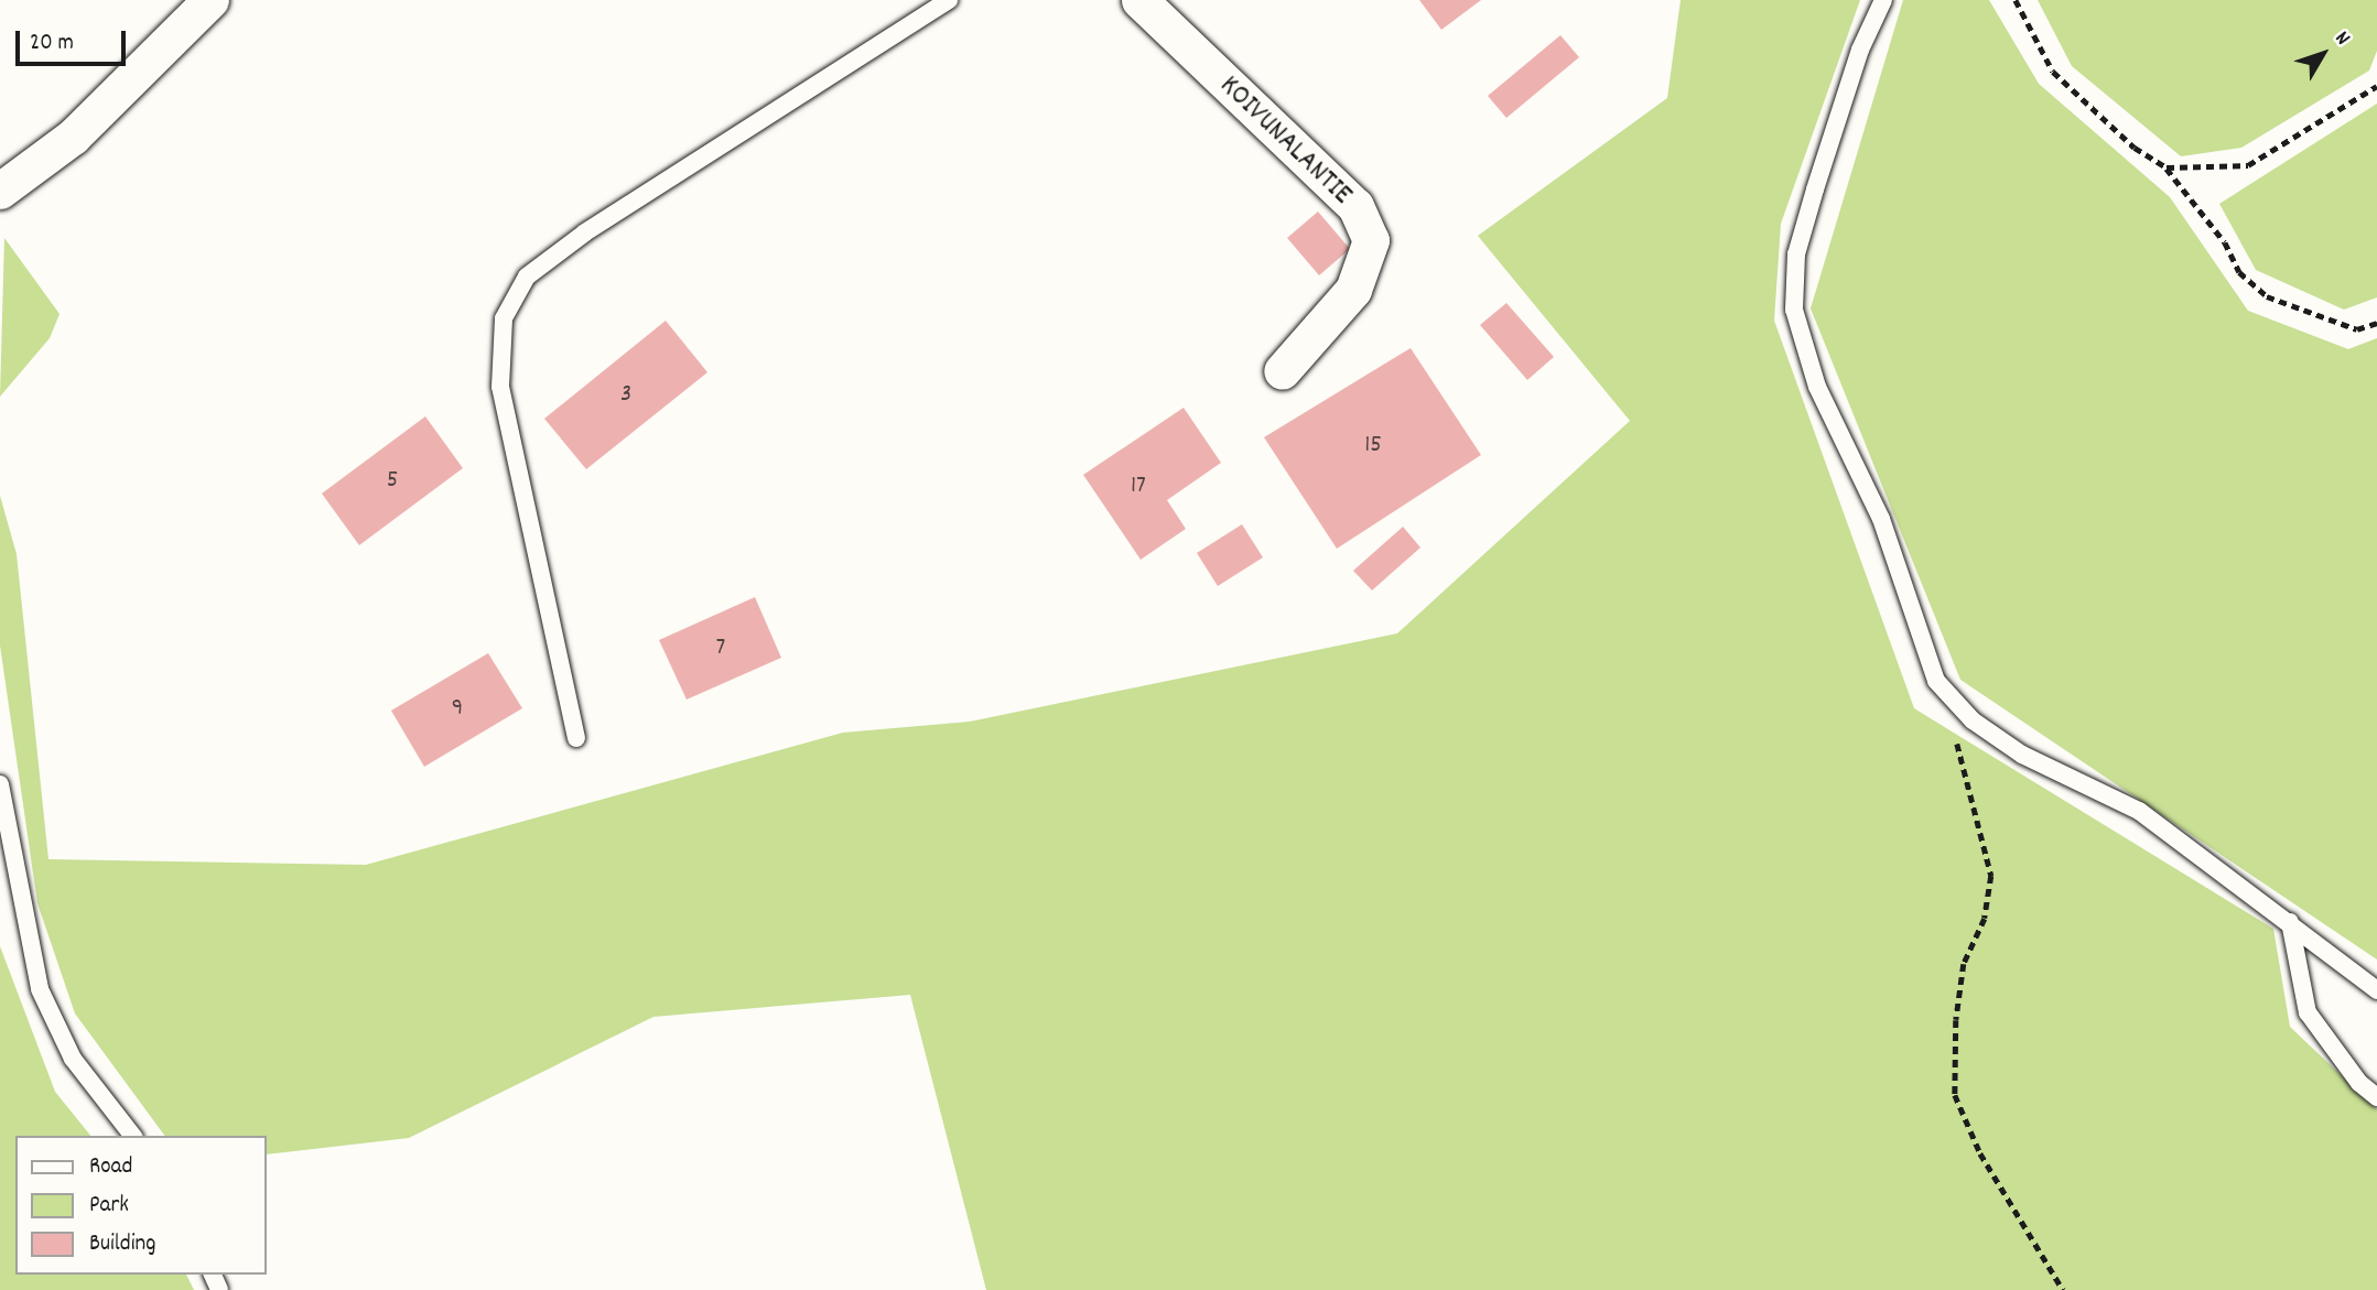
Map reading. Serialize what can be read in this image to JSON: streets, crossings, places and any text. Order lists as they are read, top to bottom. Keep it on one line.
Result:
{"streets":{"street":["KOIVUNALANTIE"]},"house_numbers":["3","15","5","17","7","9"],"legend":["Road","Park","Building"],"scale_bar":"20 m","north":"top right"}
